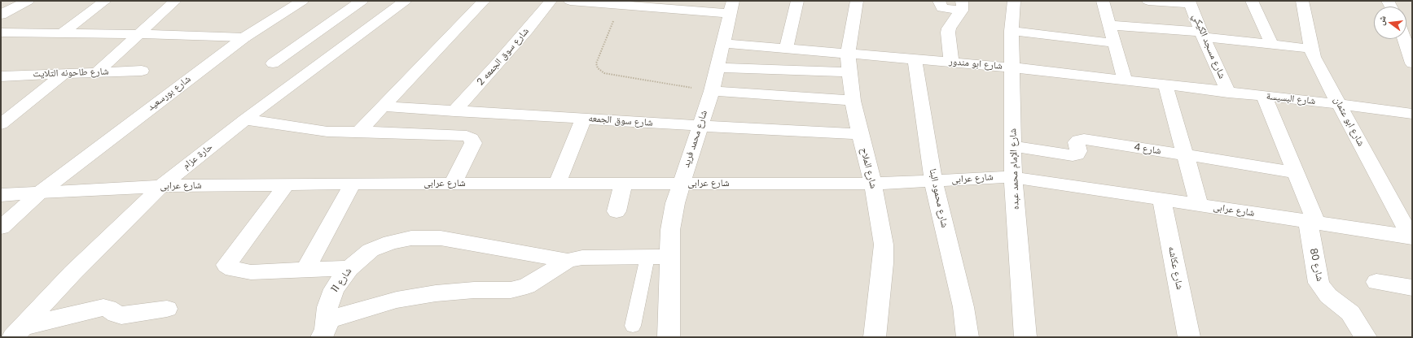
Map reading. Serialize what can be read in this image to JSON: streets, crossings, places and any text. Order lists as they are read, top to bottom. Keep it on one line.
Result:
{"streets":{"street":["شارع مسجد الكيكي","شارع سوق الجمعه 2","شارع ابو مندور","شارع طاحونه التلايت","شارع بورسعيد","شارع البسيسة","شارع سوق الجمعه","شارع ابو عثمان","شارع محمد فريد","شارع 4","حارة عزام","شارع الملاح","شارع الإمام محمد عبده","شارع عرابى","شارع محمود البنا","شارع 80","شارع عكاشه","شارع 11"]},"crossings":[["شارع مسجد الكيكي","شارع ابو مندور"],["شارع مسجد الكيكي","شارع البسيسة"],["شارع سوق الجمعه 2","شارع سوق الجمعه"],["شارع ابو مندور","شارع البسيسة"],["شارع ابو مندور","شارع محمد فريد"],["شارع ابو مندور","شارع الملاح"],["شارع ابو مندور","شارع الإمام محمد عبده"],["شارع ابو مندور","شارع محمود البنا"],["شارع بورسعيد","شارع عرابى"],["شارع البسيسة","شارع ابو عثمان"],["شارع البسيسة","شارع 80"],["شارع سوق الجمعه","شارع محمد فريد"],["شارع سوق الجمعه","شارع الملاح"],["شارع ابو عثمان","شارع عرابى"],["شارع محمد فريد","شارع عرابى"],["شارع 4","شارع الإمام محمد عبده"],["شارع 4","شارع 80"],["حارة عزام","شارع عرابى"],["شارع الملاح","شارع عرابى"],["شارع الإمام محمد عبده","شارع عرابى"],["شارع عرابى","شارع محمود البنا"],["شارع عرابى","شارع 80"],["شارع عرابى","شارع عكاشه"]],"north":"left"}
